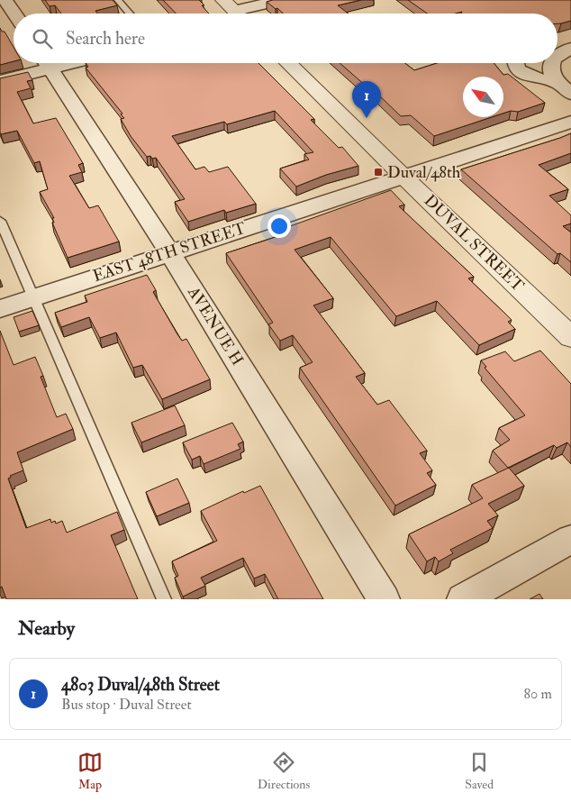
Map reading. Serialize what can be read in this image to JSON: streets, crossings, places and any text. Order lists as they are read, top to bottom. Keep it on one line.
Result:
{"streets":{"street":["DUVAL STREET","EAST 48TH STREET","AVENUE H"]},"crossings":[["DUVAL STREET","EAST 48TH STREET"],["EAST 48TH STREET","AVENUE H"]],"places":{"transit":["Duval/48th"]},"north":"top left","page":{"search":"Search here","pins":"1","heading":"Nearby","list":[{"mark":"1","name":"4803 Duval/48th Street","note":"Bus stop · Duval Street","value":"80 m"}],"nav":["Map","Directions","Saved"]}}
